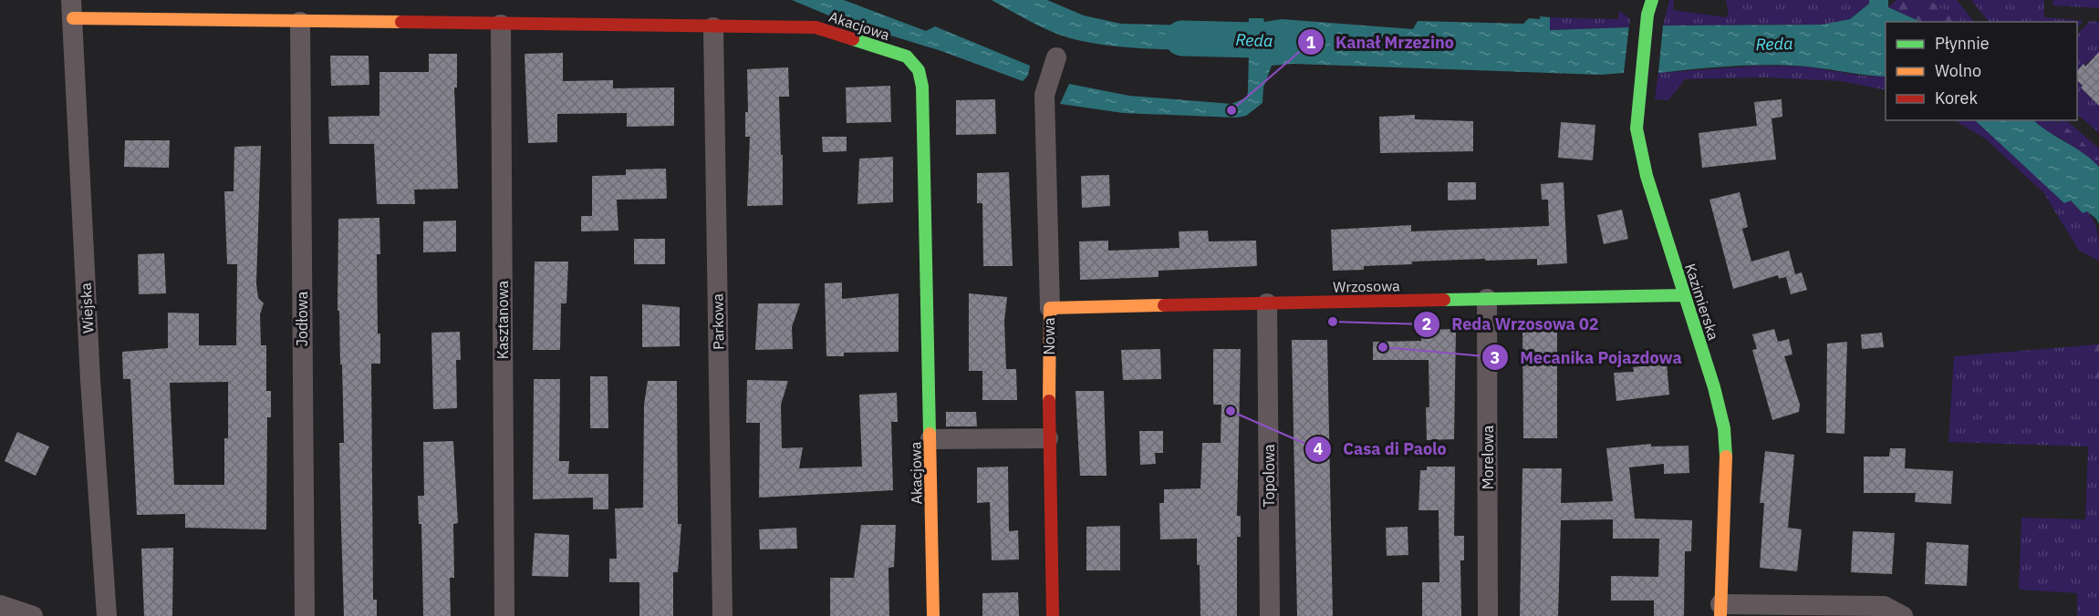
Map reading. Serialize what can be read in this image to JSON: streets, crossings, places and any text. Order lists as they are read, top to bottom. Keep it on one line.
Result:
{"streets":{"street":["Akacjowa","Wrzosowa","Kazimierska","Wiejska","Jodłowa","Kasztanowa","Parkowa","Nowa","Morelowa","Topolowa"]},"crossings":[["Akacjowa","Wiejska"],["Akacjowa","Jodłowa"],["Akacjowa","Kasztanowa"],["Akacjowa","Parkowa"],["Wrzosowa","Kazimierska"],["Wrzosowa","Nowa"],["Wrzosowa","Morelowa"],["Wrzosowa","Topolowa"]],"water":["Reda"],"places":["Kanał Mrzezino","Reda Wrzosowa 02","Mecanika Pojazdowa","Casa di Paolo"],"legend":["Płynnie","Wolno","Korek"]}
